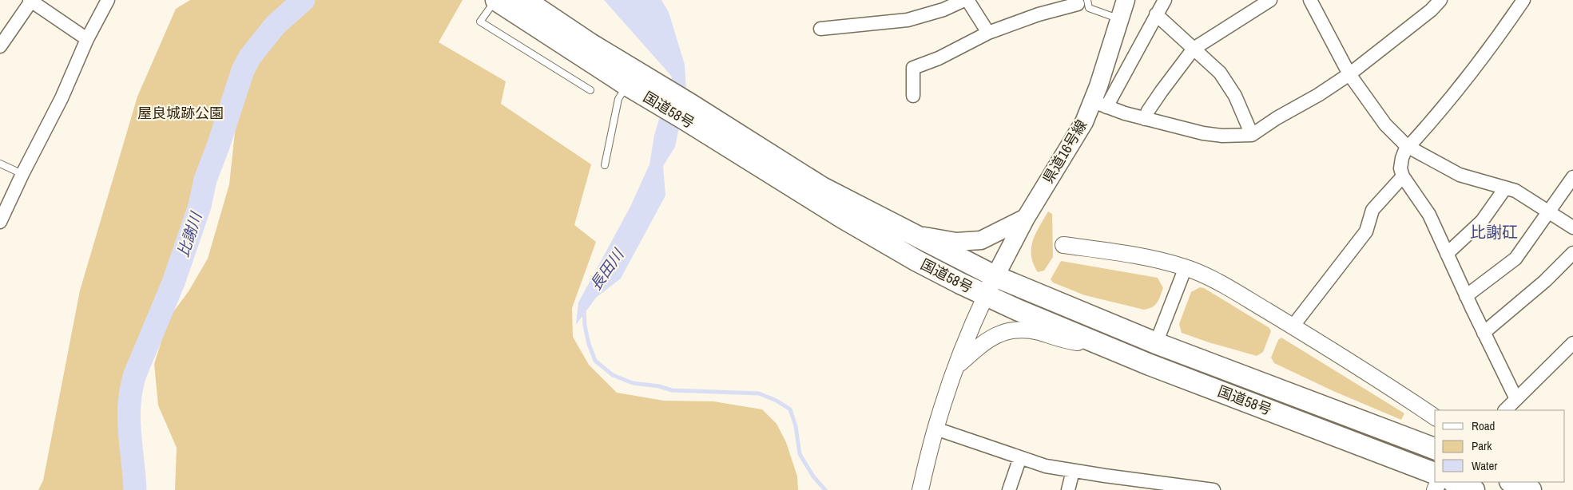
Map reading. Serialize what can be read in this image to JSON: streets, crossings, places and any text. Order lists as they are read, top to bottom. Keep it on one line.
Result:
{"streets":{"highway":["国道58号"],"main road":["県道16号線"]},"crossings":[["国道58号","県道16号線"]],"districts":["比謝矼"],"water":["比謝川","長田川"],"parks":["屋良城跡公園"],"legend":["Road","Park","Water"]}
